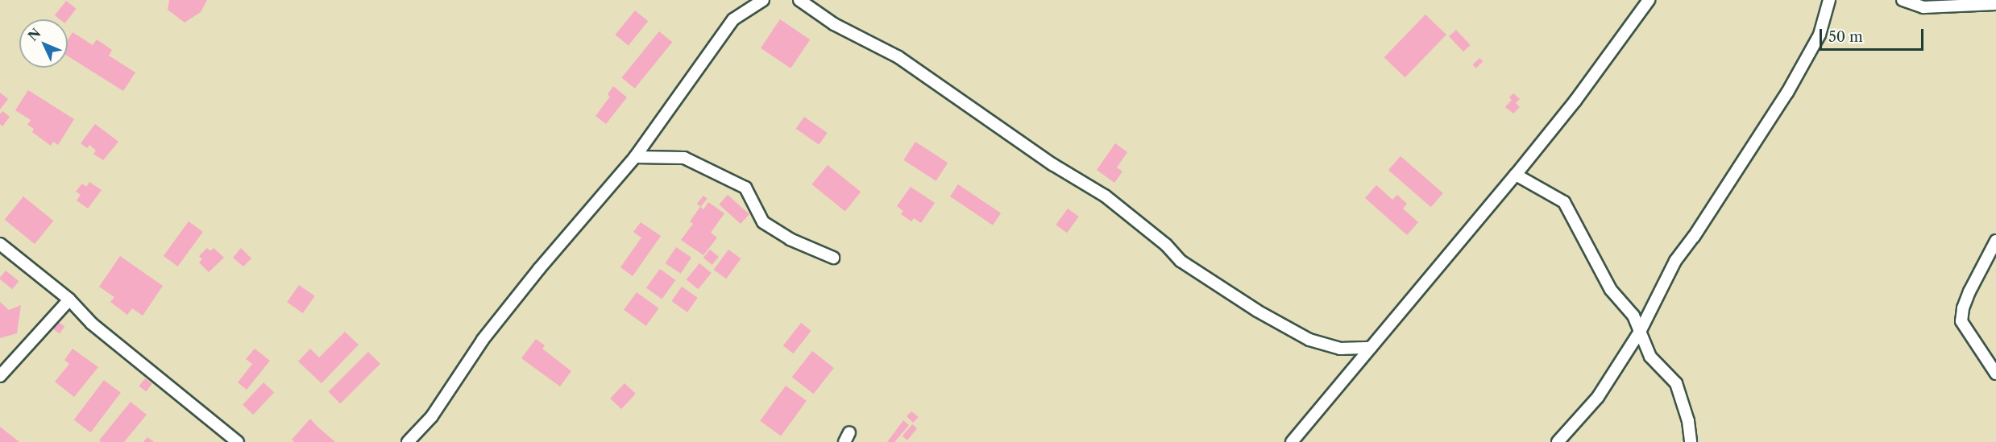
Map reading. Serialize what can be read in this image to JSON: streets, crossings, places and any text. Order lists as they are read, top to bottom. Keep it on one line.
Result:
{"scale_bar":"50 m","north":"top left"}
